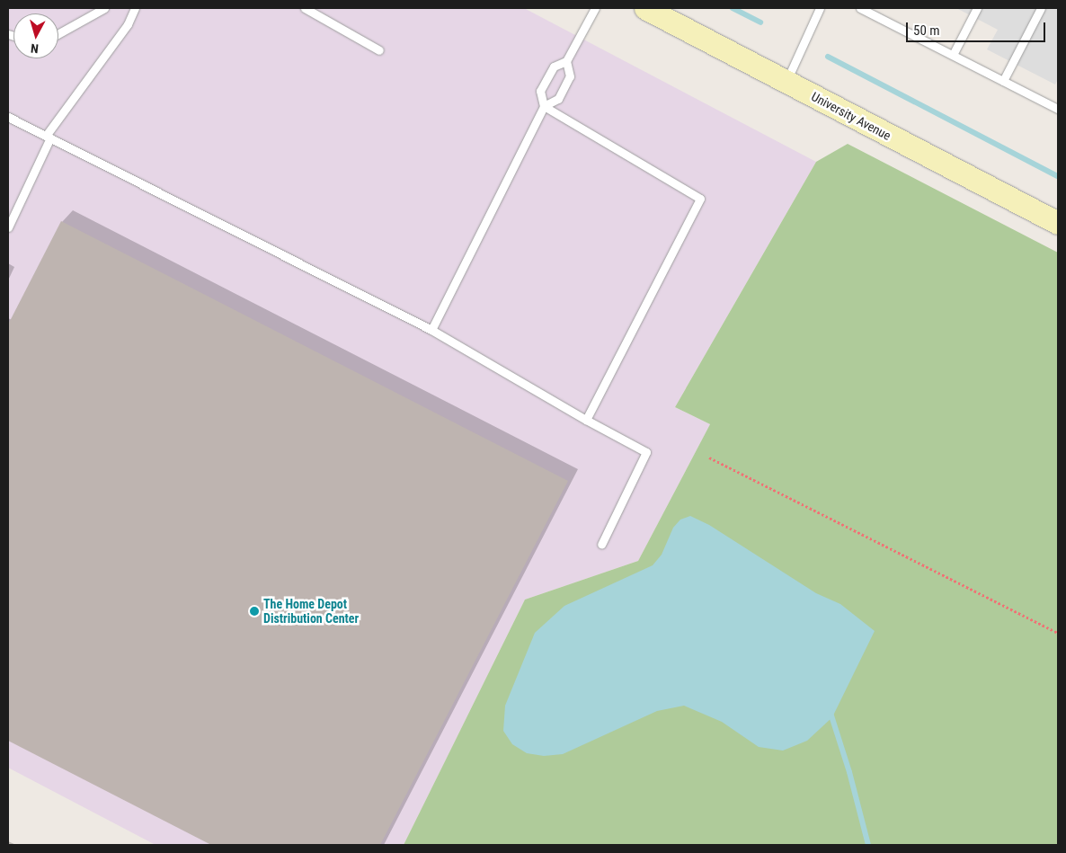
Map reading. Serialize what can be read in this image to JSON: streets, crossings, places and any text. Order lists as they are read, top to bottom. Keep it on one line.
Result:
{"streets":{"main road":["University Avenue"]},"places":["The Home Depot Distribution Center"],"scale_bar":"50 m","north":"bottom"}
